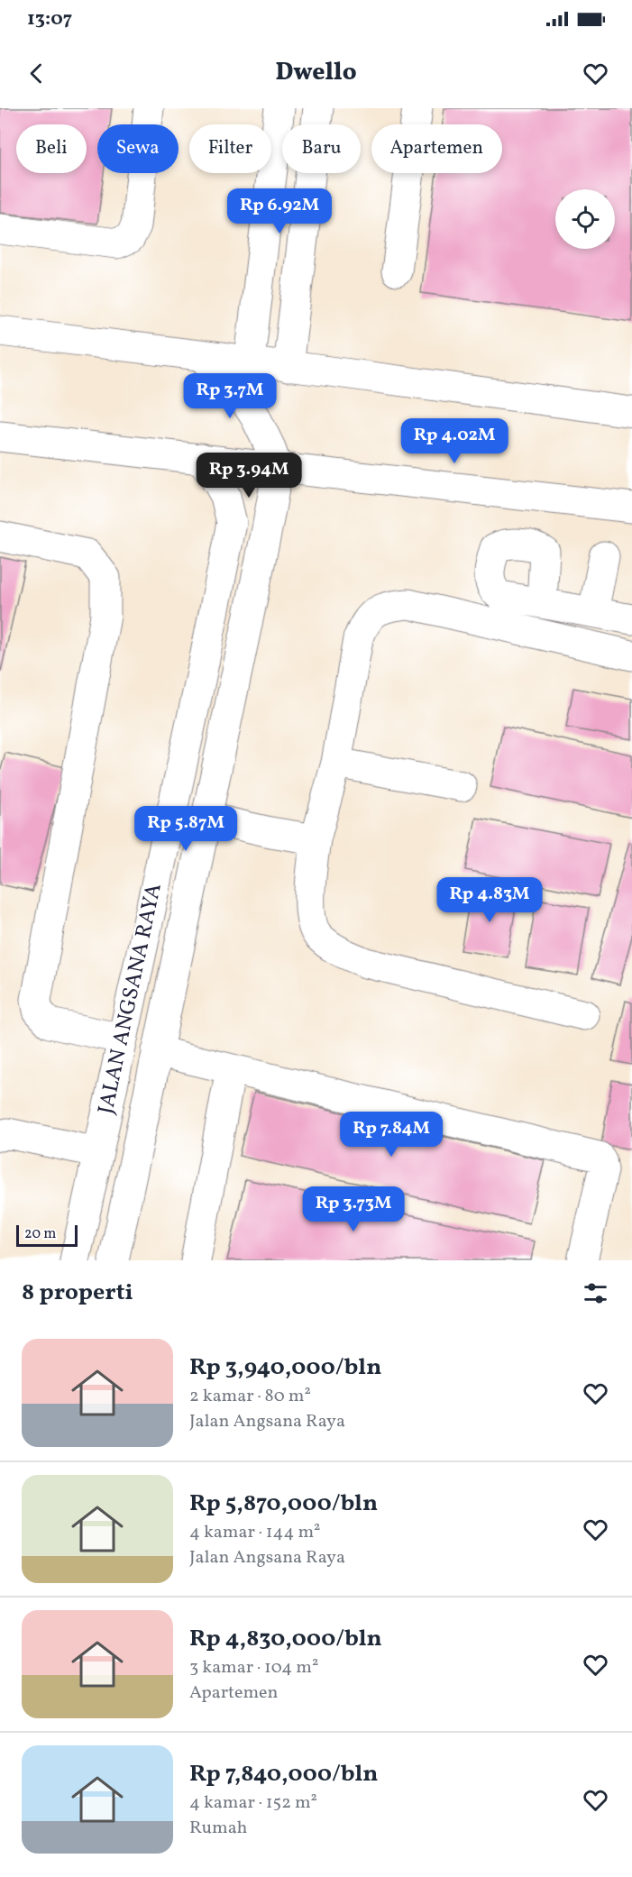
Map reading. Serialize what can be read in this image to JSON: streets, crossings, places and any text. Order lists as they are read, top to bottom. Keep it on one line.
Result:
{"streets":{"street":["JALAN ANGSANA RAYA"]},"scale_bar":"20 m","page":{"status":"13:07","header":"Dwello","chip":["Beli","Sewa","Filter","Baru","Apartemen"],"price":["Rp 6.92M","Rp 3.7M","Rp 4.02M","Rp 3.94M","Rp 5.87M","Rp 4.83M","Rp 7.84M","Rp 3.73M"],"scale":"20 m","heading":"8 properti","list":[{"name":"Rp 3,940,000/bln","note":"2 kamar · 80 m² · Jalan Angsana Raya"},{"name":"Rp 5,870,000/bln","note":"4 kamar · 144 m² · Jalan Angsana Raya"},{"name":"Rp 4,830,000/bln","note":"3 kamar · 104 m² · Apartemen"},{"name":"Rp 7,840,000/bln","note":"4 kamar · 152 m² · Rumah"}]}}
